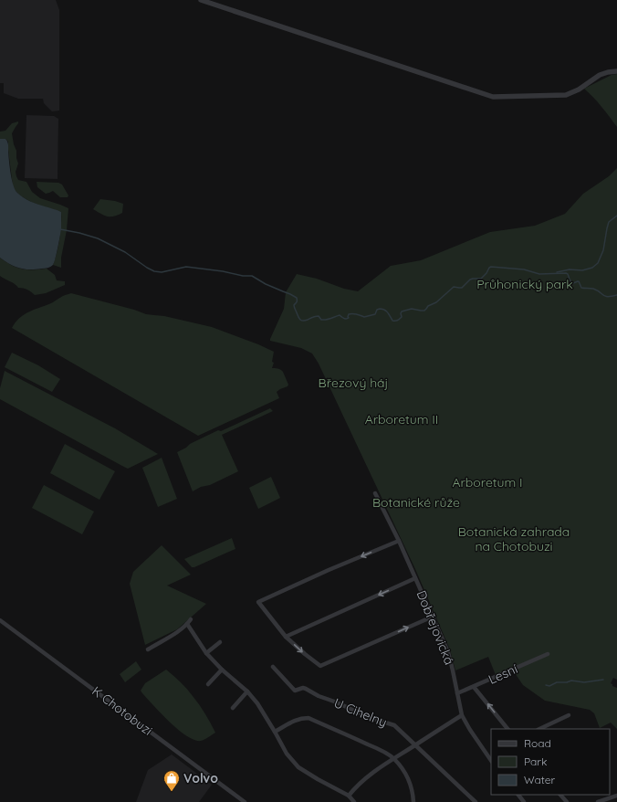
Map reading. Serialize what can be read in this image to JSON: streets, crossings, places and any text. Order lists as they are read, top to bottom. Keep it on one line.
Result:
{"streets":{"street":["Dobřejovická","Lesní","K Chotobuzi","U Cihelny"]},"crossings":[["Dobřejovická","Lesní"]],"parks":["Průhonický park","Březový háj","Arboretum II","Arboretum I","Botanické růže","Botanická zahrada na Chotobuzi"],"places":{"shop":["Volvo"]},"legend":["Road","Park","Water"]}
